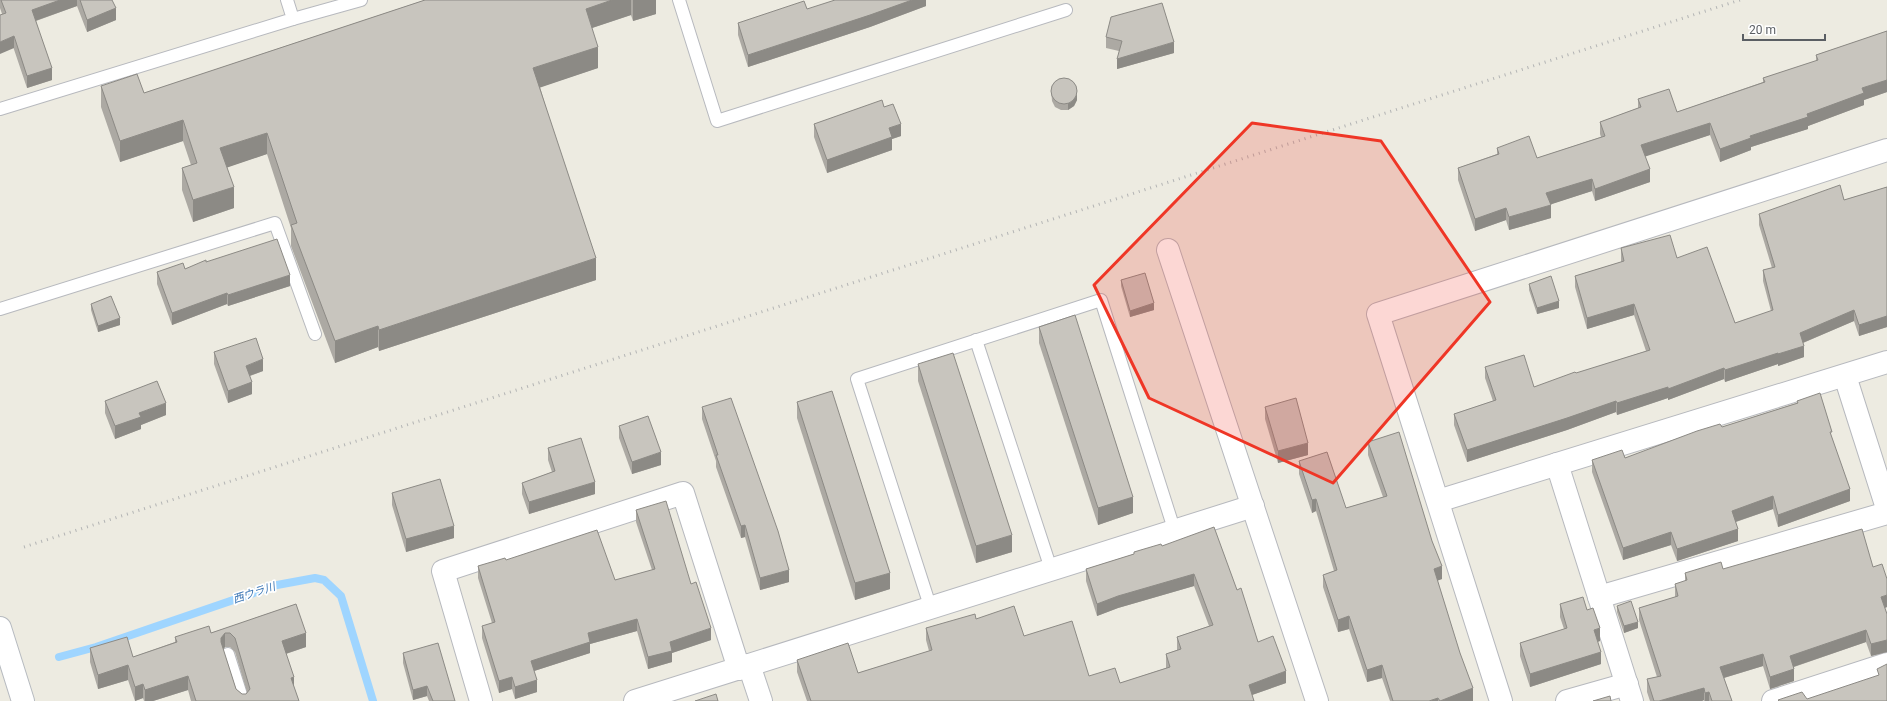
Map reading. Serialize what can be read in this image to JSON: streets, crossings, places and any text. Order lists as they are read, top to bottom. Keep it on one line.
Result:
{"water":["西ウラ川"],"scale_bar":"20 m"}
